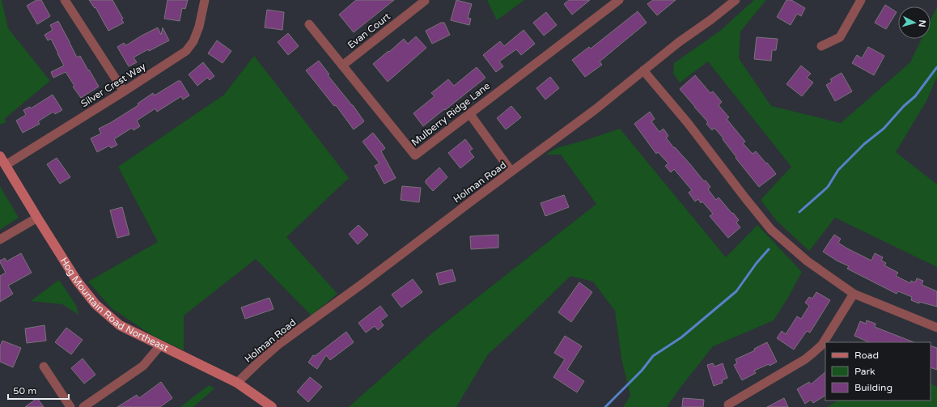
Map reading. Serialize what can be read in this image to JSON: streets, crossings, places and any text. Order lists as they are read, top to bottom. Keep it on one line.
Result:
{"streets":{"street":["Evan Court","Silver Crest Way","Mulberry Ridge Lane","Holman Road","Hog Mountain Road Northeast"]},"crossings":[["Evan Court","Mulberry Ridge Lane"],["Silver Crest Way","Hog Mountain Road Northeast"],["Holman Road","Hog Mountain Road Northeast"]],"legend":["Road","Park","Building"],"scale_bar":"50 m","north":"right"}
